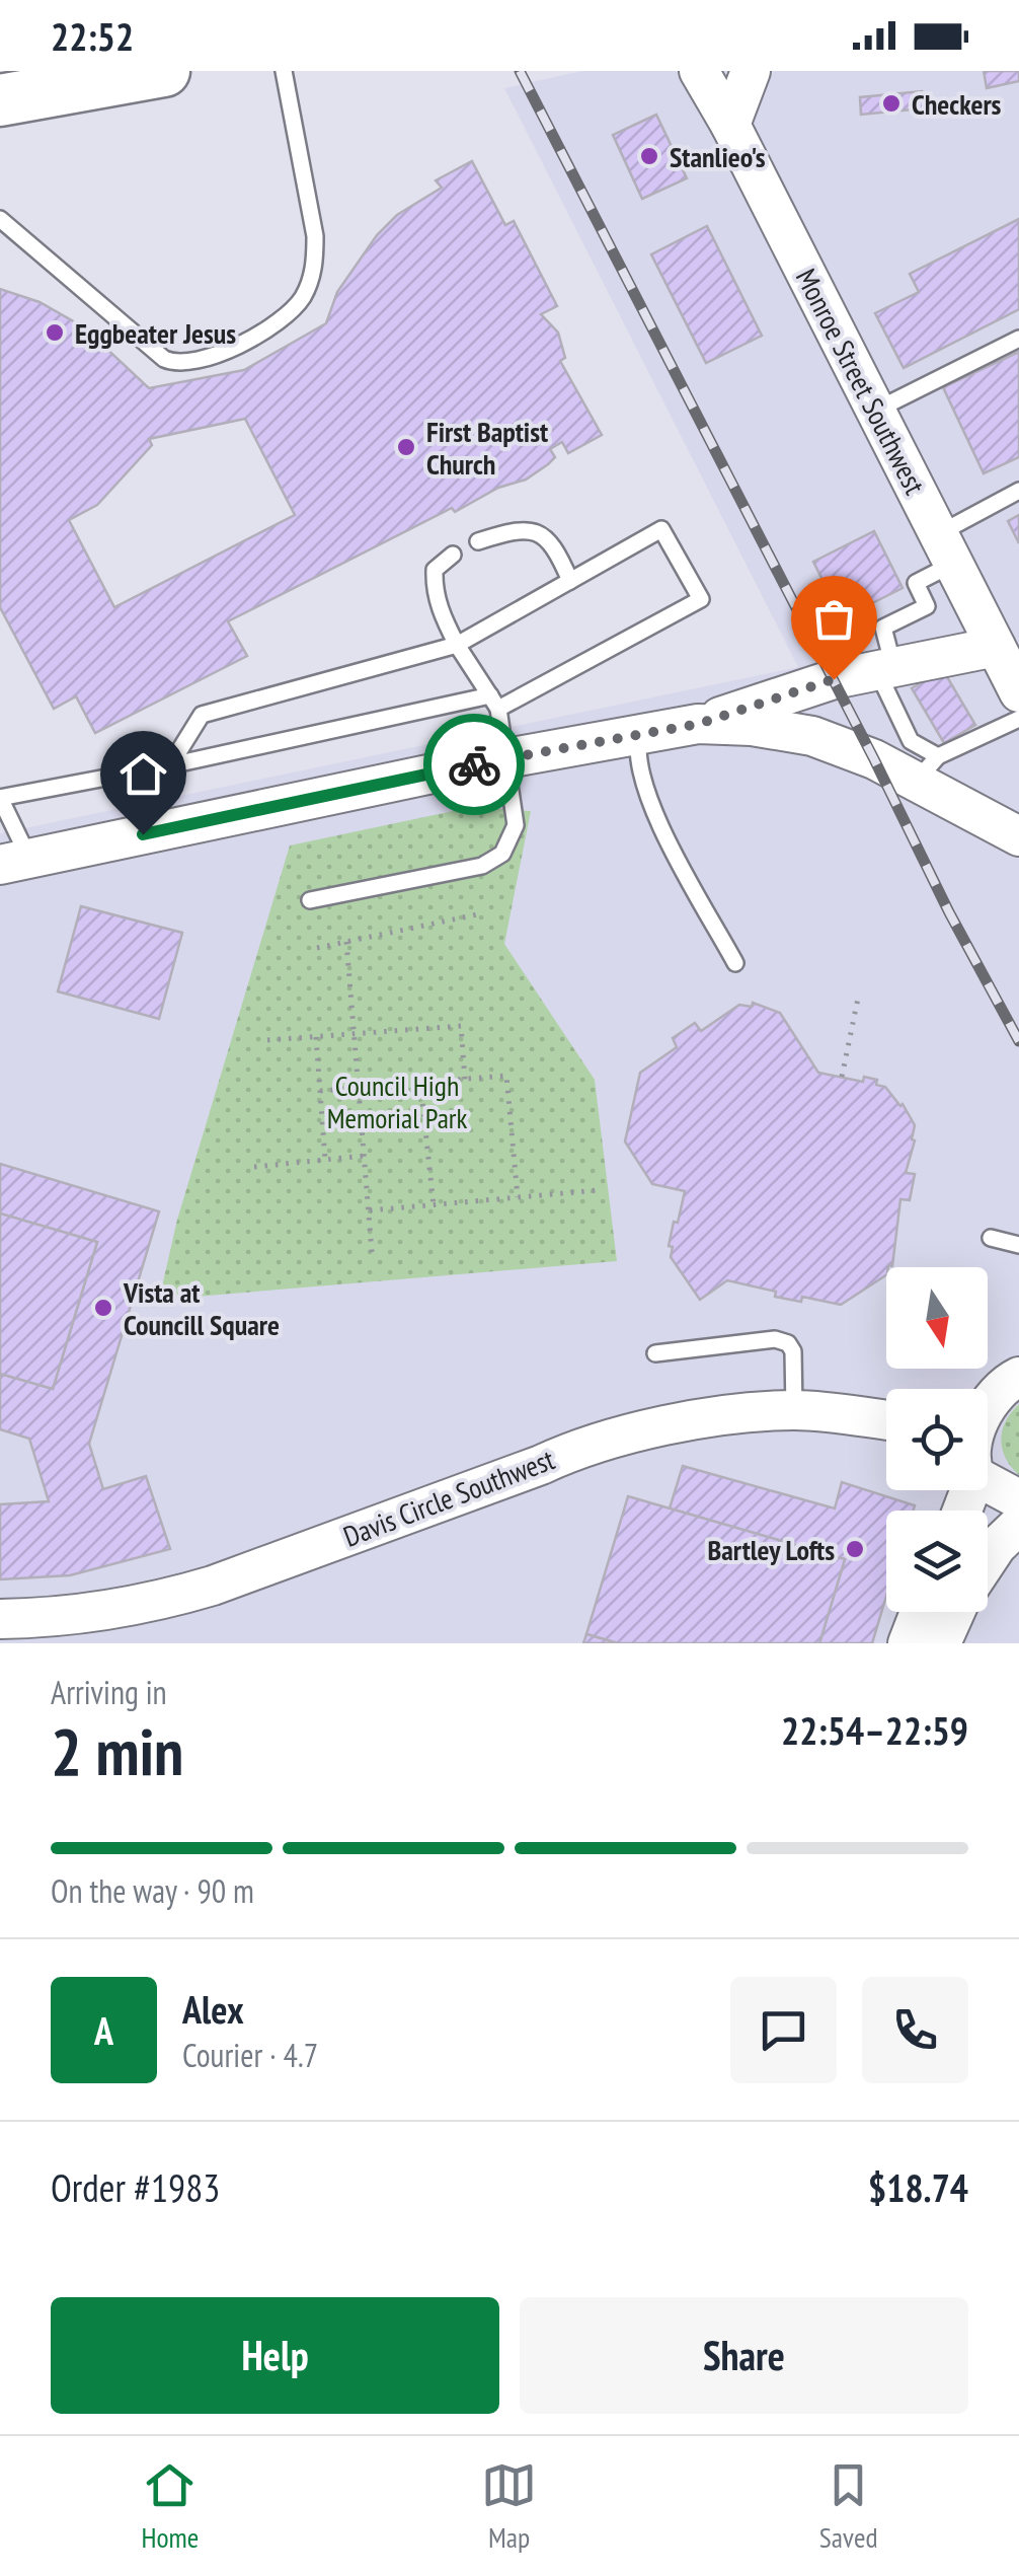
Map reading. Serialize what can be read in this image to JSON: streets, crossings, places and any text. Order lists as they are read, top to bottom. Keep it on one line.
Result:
{"streets":{"street":["Monroe Street Southwest","Davis Circle Southwest"]},"parks":["Council High Memorial Park"],"places":["Checkers","Stanlieo's","Eggbeater Jesus","First Baptist Church","Vista at Councill Square","Bartley Lofts"],"north":"bottom","page":{"status":"22:52","heading":["2 min","Arriving in","22:54–22:59"],"panel":["Alex","Courier · 4.7","Order #1983","$18.74"],"bar":"On the way · 90 m","round":"A","buttons":["Help","Share"],"tabs":["Home","Map","Saved"]}}
